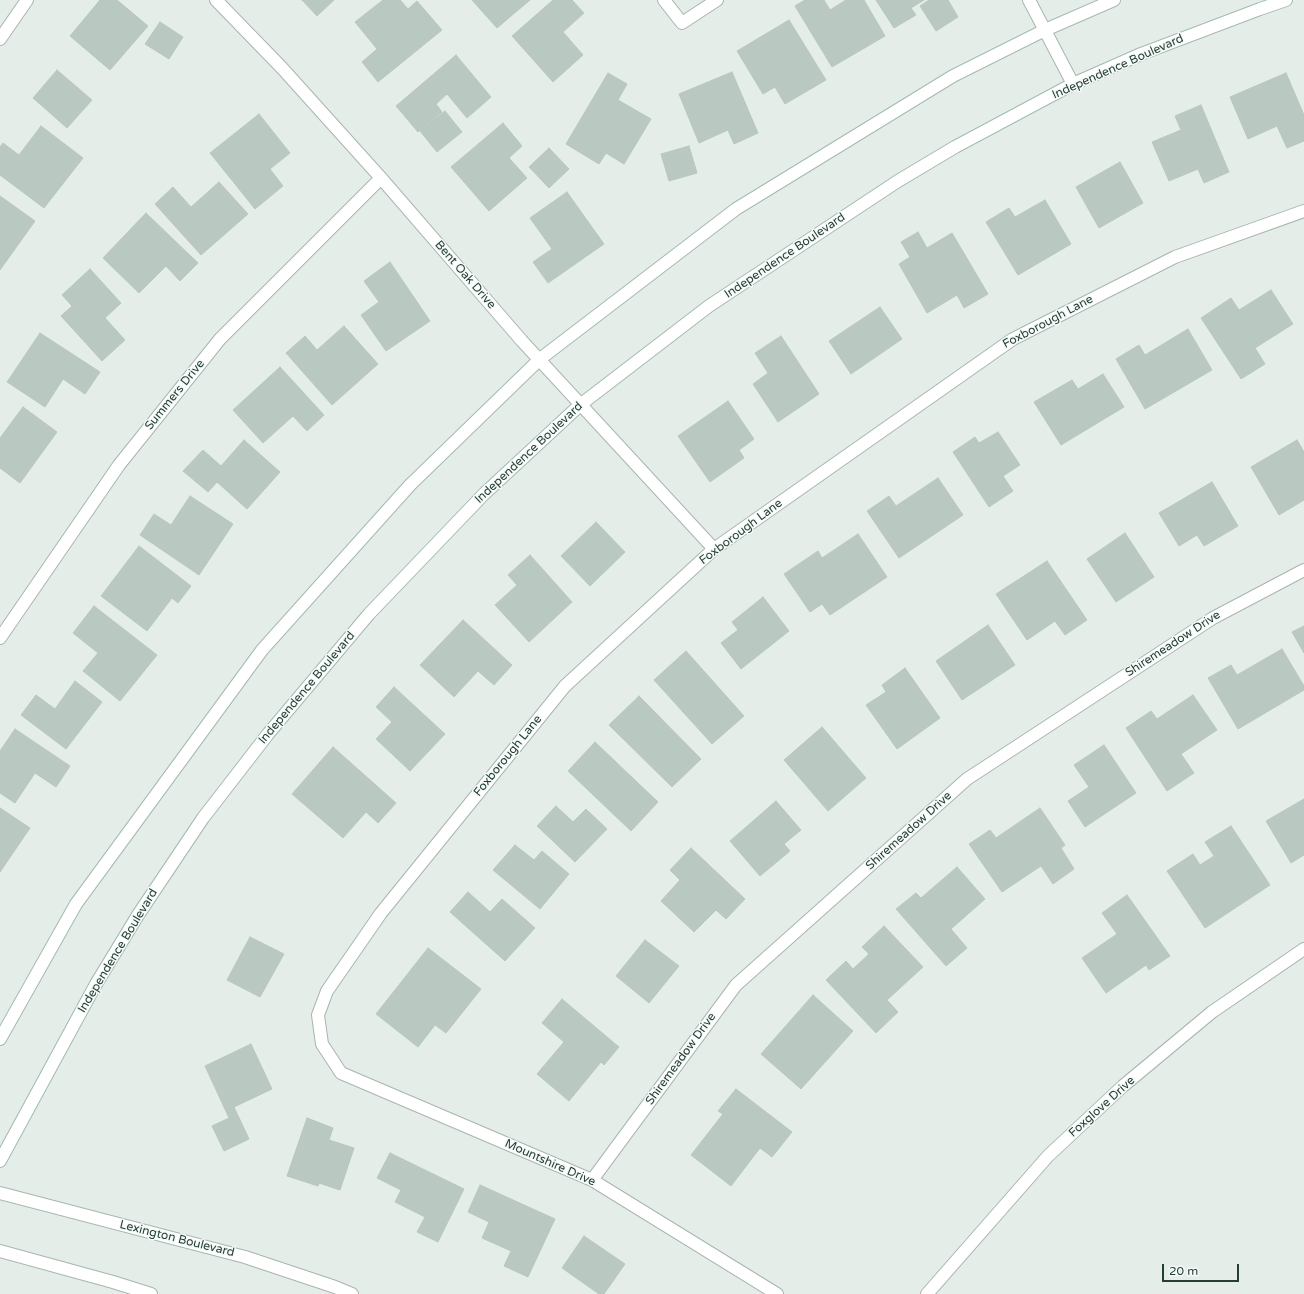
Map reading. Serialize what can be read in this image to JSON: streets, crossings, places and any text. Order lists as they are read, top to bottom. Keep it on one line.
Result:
{"streets":{"street":["Independence Boulevard","Bent Oak Drive","Foxborough Lane","Summers Drive","Shiremeadow Drive","Foxglove Drive","Mountshire Drive","Lexington Boulevard"]},"crossings":[["Independence Boulevard","Bent Oak Drive"],["Bent Oak Drive","Foxborough Lane"],["Bent Oak Drive","Summers Drive"],["Foxborough Lane","Mountshire Drive"],["Shiremeadow Drive","Mountshire Drive"]],"scale_bar":"20 m"}
